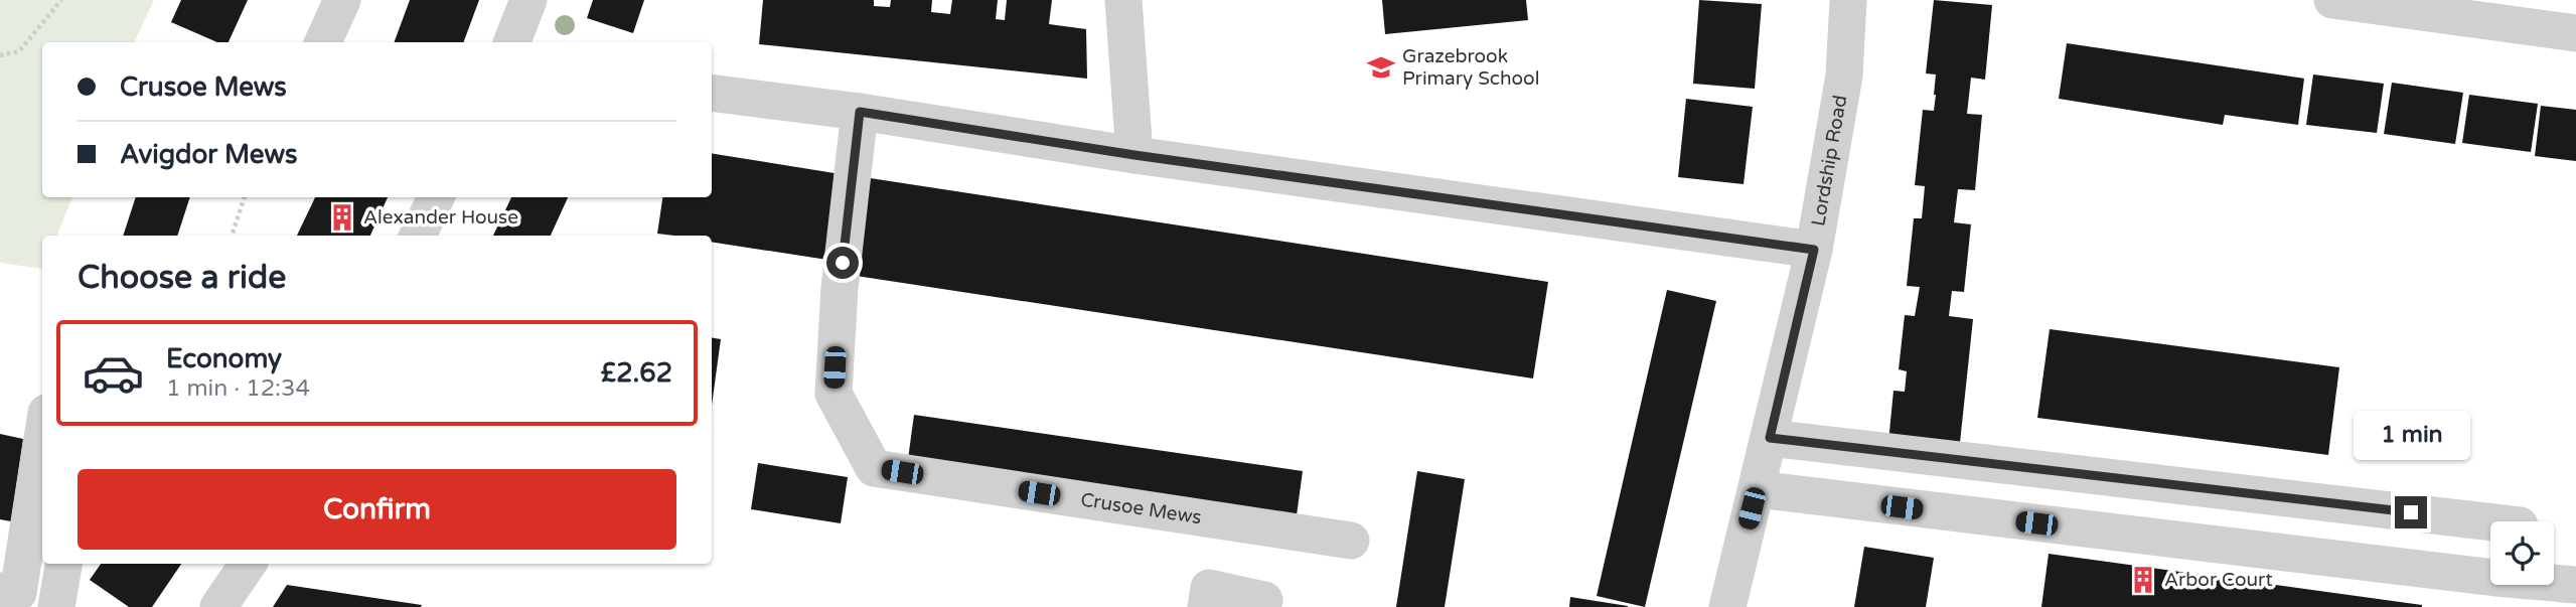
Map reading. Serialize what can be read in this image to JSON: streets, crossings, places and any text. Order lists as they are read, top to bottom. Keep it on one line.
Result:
{"streets":{"street":["Lordship Road","Crusoe Mews"]},"places":{"school or university":["Grazebrook Primary School"],"building":["Alexander House","Arbor Court"]},"page":{"banner":["Crusoe Mews","Avigdor Mews"],"heading":"Choose a ride","list":[{"name":"Economy","note":"1 min · 12:34","value":"£2.62"}],"bubble":"1 min","buttons":"Confirm"}}
